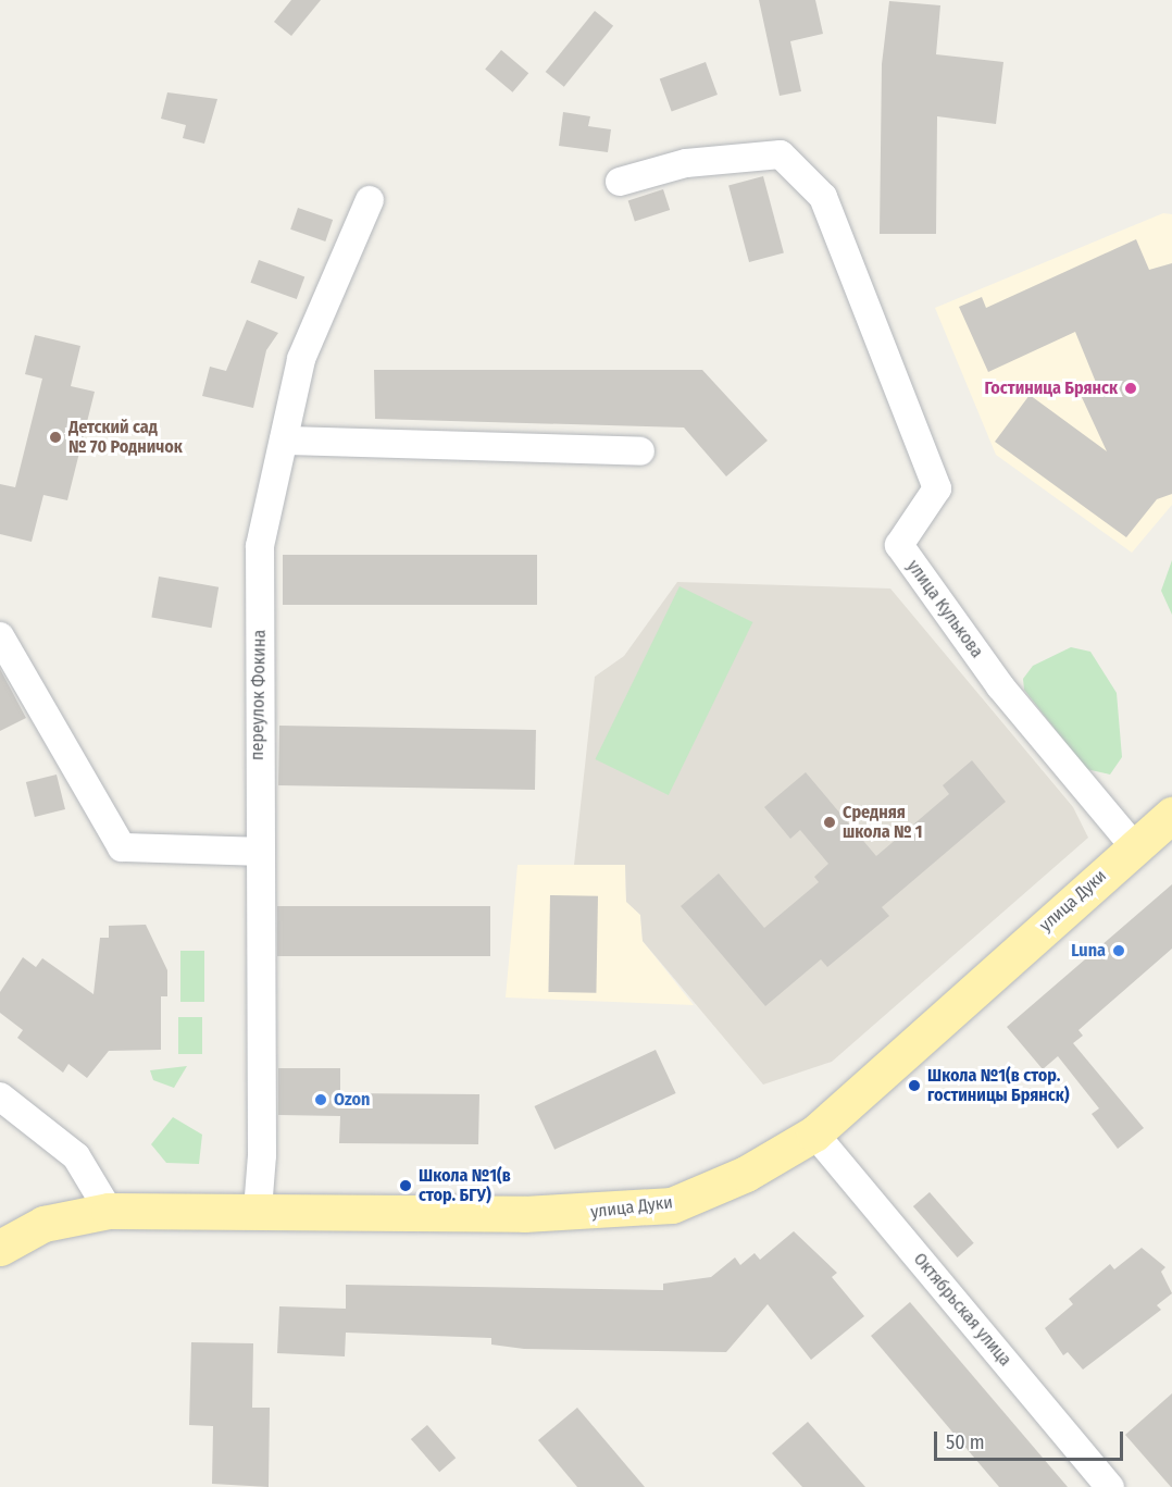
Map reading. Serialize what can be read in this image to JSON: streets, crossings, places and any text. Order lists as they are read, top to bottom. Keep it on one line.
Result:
{"streets":{"main road":["улица Дуки"],"street":["улица Кулькова","переулок Фокина","Октябрьская улица"]},"crossings":[["улица Кулькова","улица Дуки"],["переулок Фокина","улица Дуки"],["улица Дуки","Октябрьская улица"]],"places":["Гостиница Брянск","Детский сад № 70 Родничок","Средняя школа № 1","Luna","Школа №1(в стор. гостиницы Брянск)","Ozon","Школа №1(в стор. БГУ)"],"scale_bar":"50 m"}
